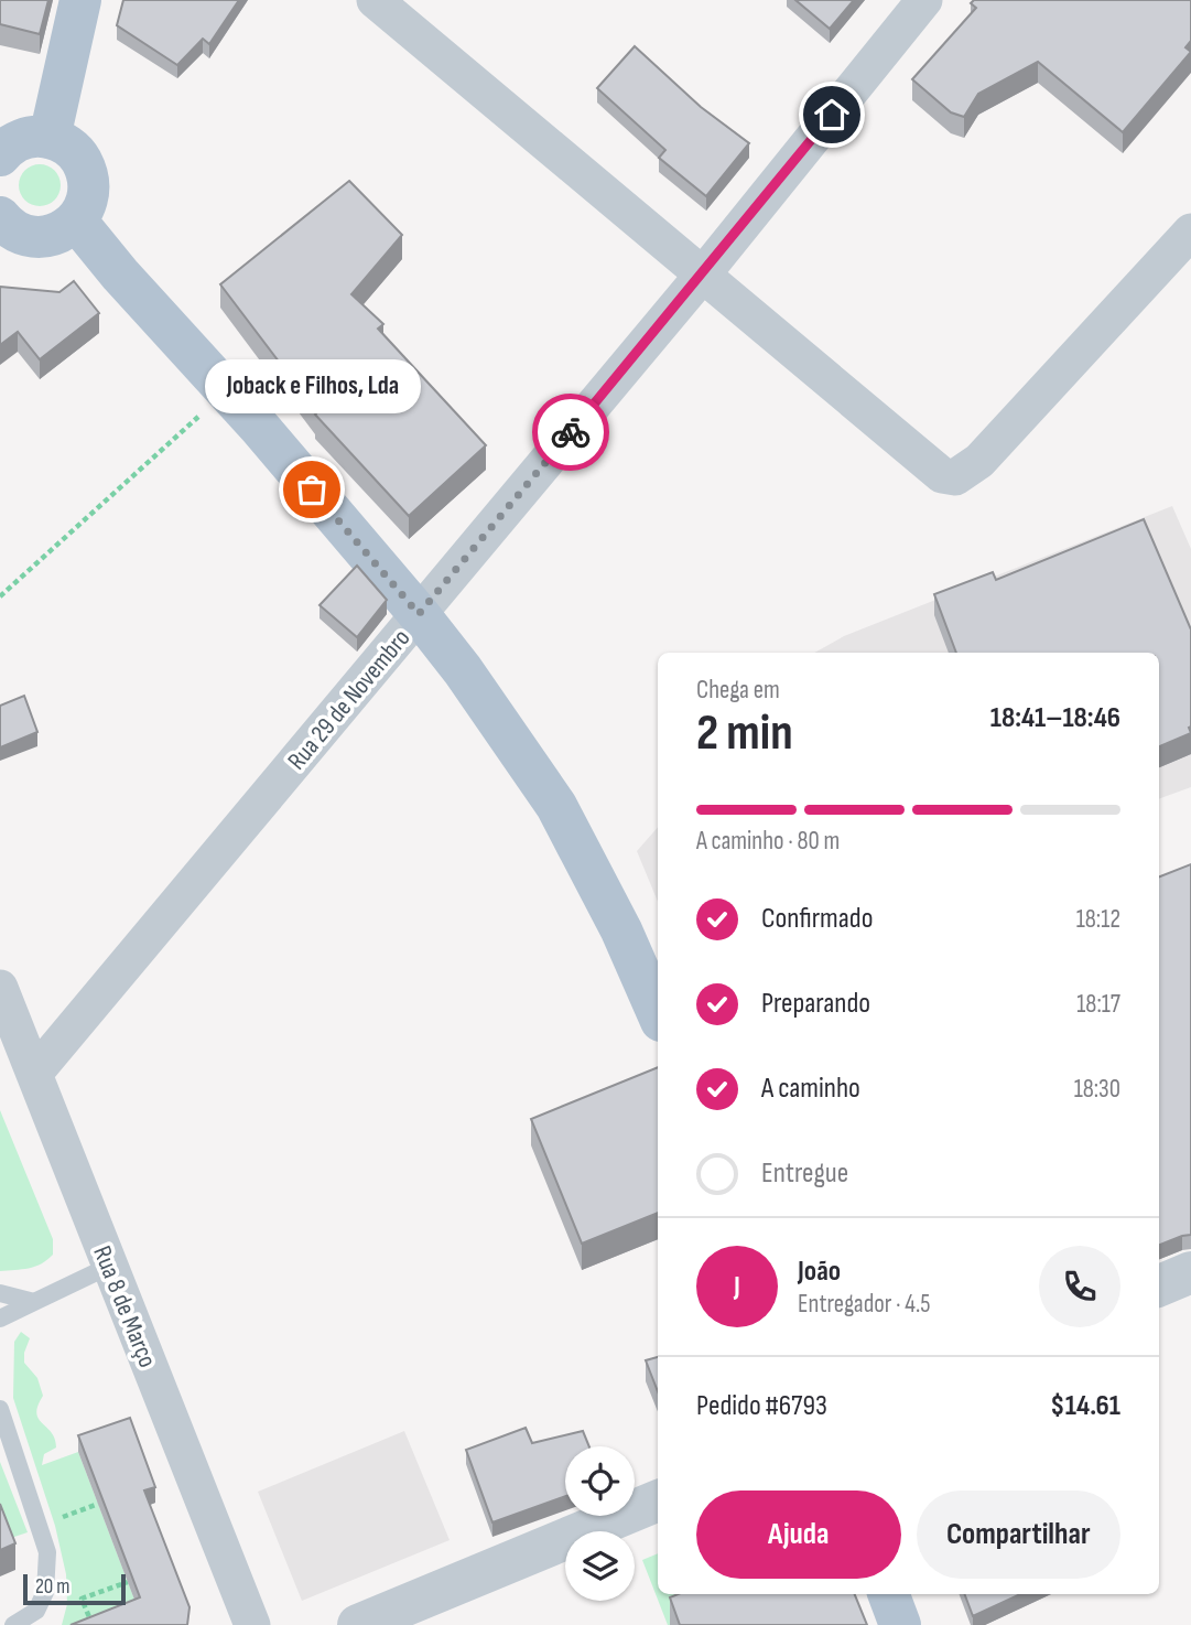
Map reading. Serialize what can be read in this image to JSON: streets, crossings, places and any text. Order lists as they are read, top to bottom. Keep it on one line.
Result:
{"streets":{"street":["Rua 29 de Novembro","Rua 8 de Março"]},"crossings":[["Rua 29 de Novembro","Rua 8 de Março"]],"places":["Joback e Filhos, Lda"],"scale_bar":"20 m","page":{"bubble":"Joback e Filhos, Lda","heading":["2 min","Chega em","18:41–18:46"],"panel":["João","Entregador · 4.5","Pedido #6793","$14.61"],"bar":"A caminho · 80 m","list":[["Confirmado","18:12"],["Preparando","18:17"],["A caminho","18:30"],"Entregue"],"round":"J","buttons":["Ajuda","Compartilhar"],"scale":"20 m"}}
